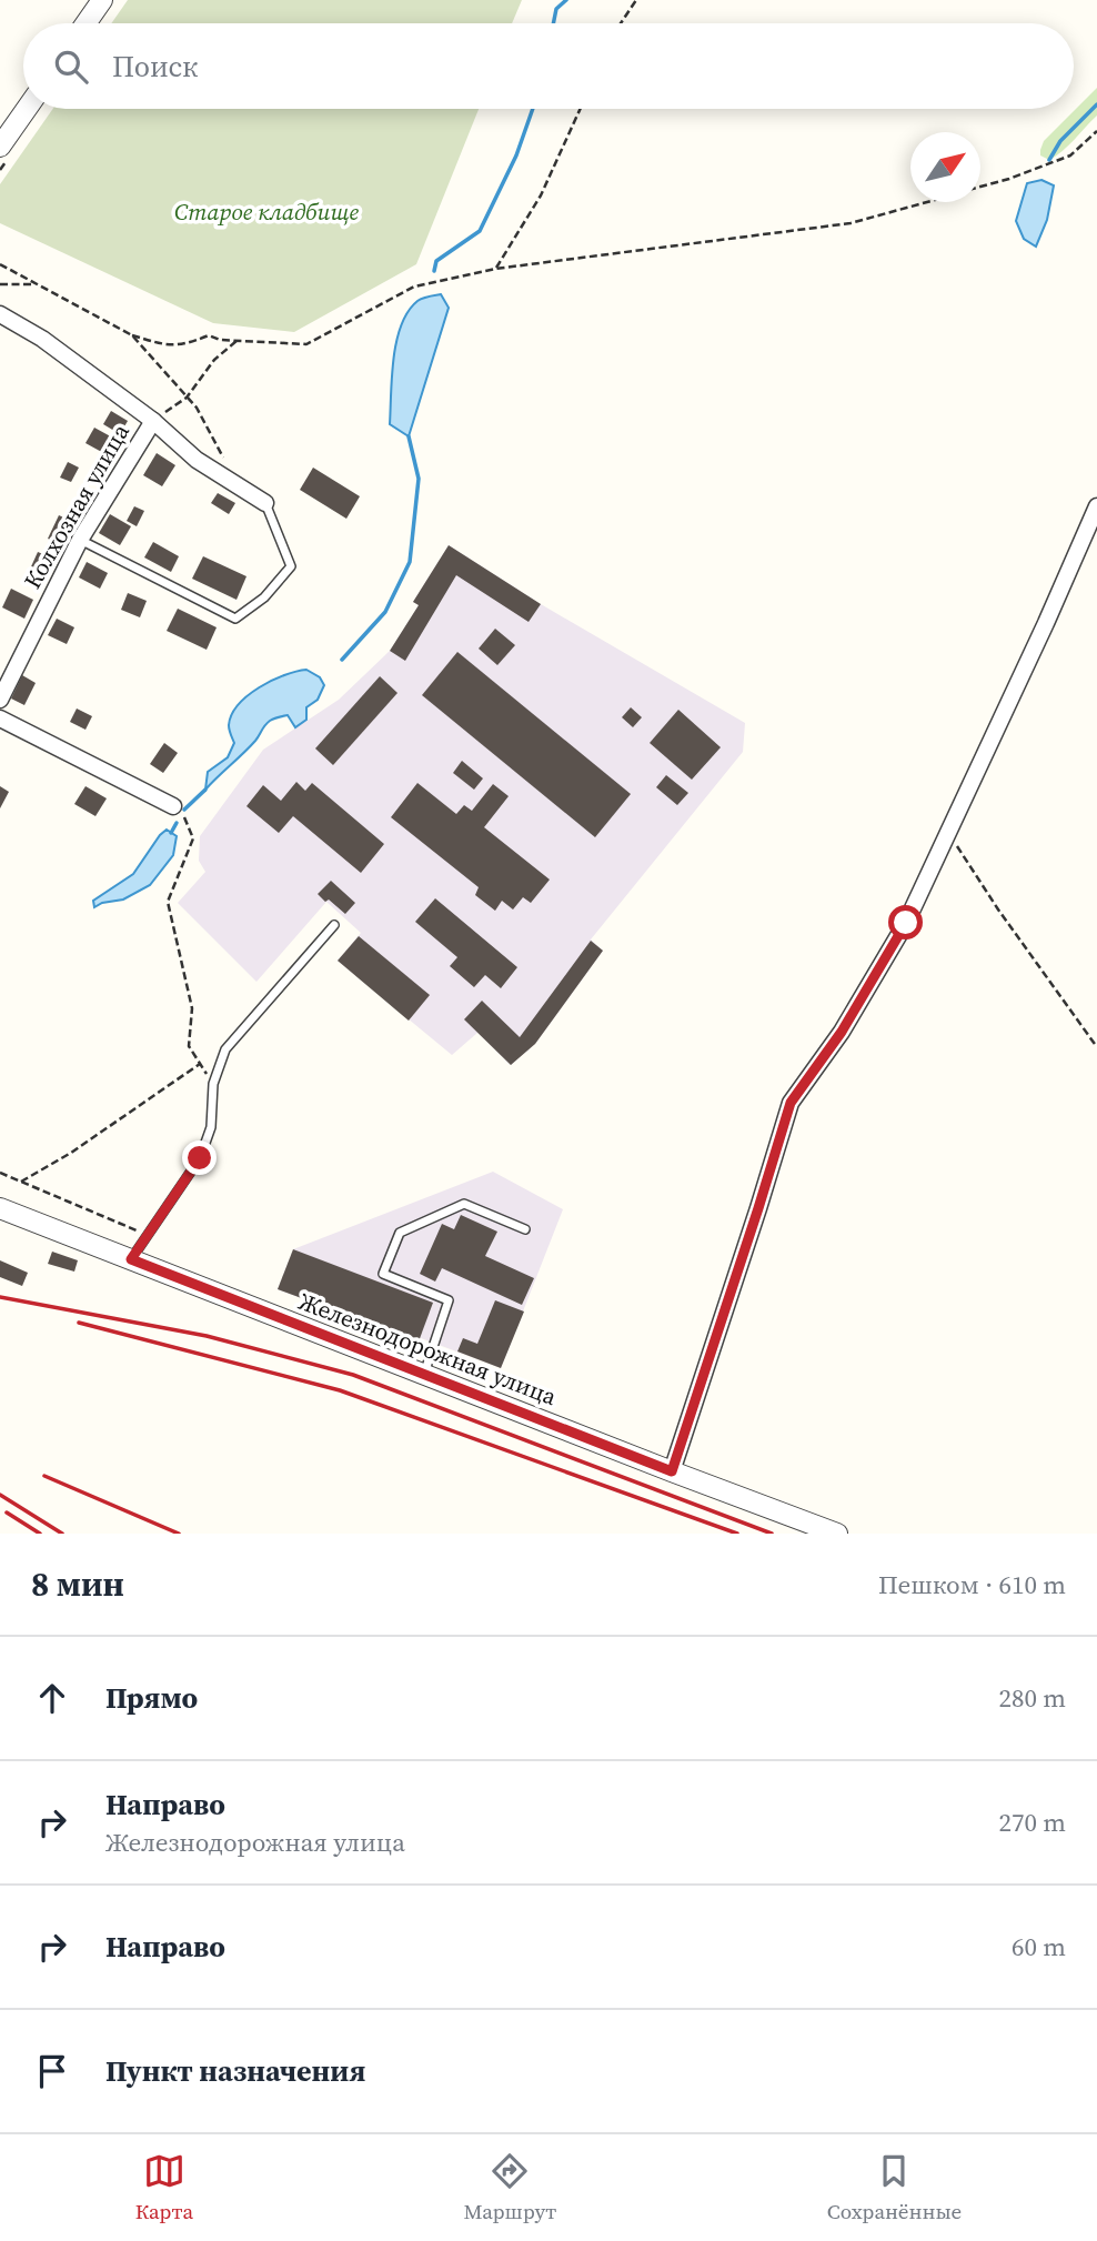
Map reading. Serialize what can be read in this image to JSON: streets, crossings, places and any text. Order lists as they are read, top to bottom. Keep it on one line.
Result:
{"streets":{"street":["Колхозная улица","Железнодорожная улица"]},"parks":["Старое кладбище"],"north":"top right","page":{"search":"Поиск","heading":["8 мин","Пешком · 610 m"],"list":[["Прямо","280 m"],["Направо","Железнодорожная улица","270 m"],["Направо","60 m"],"Пункт назначения"],"nav":["Карта","Маршрут","Сохранённые"]}}
